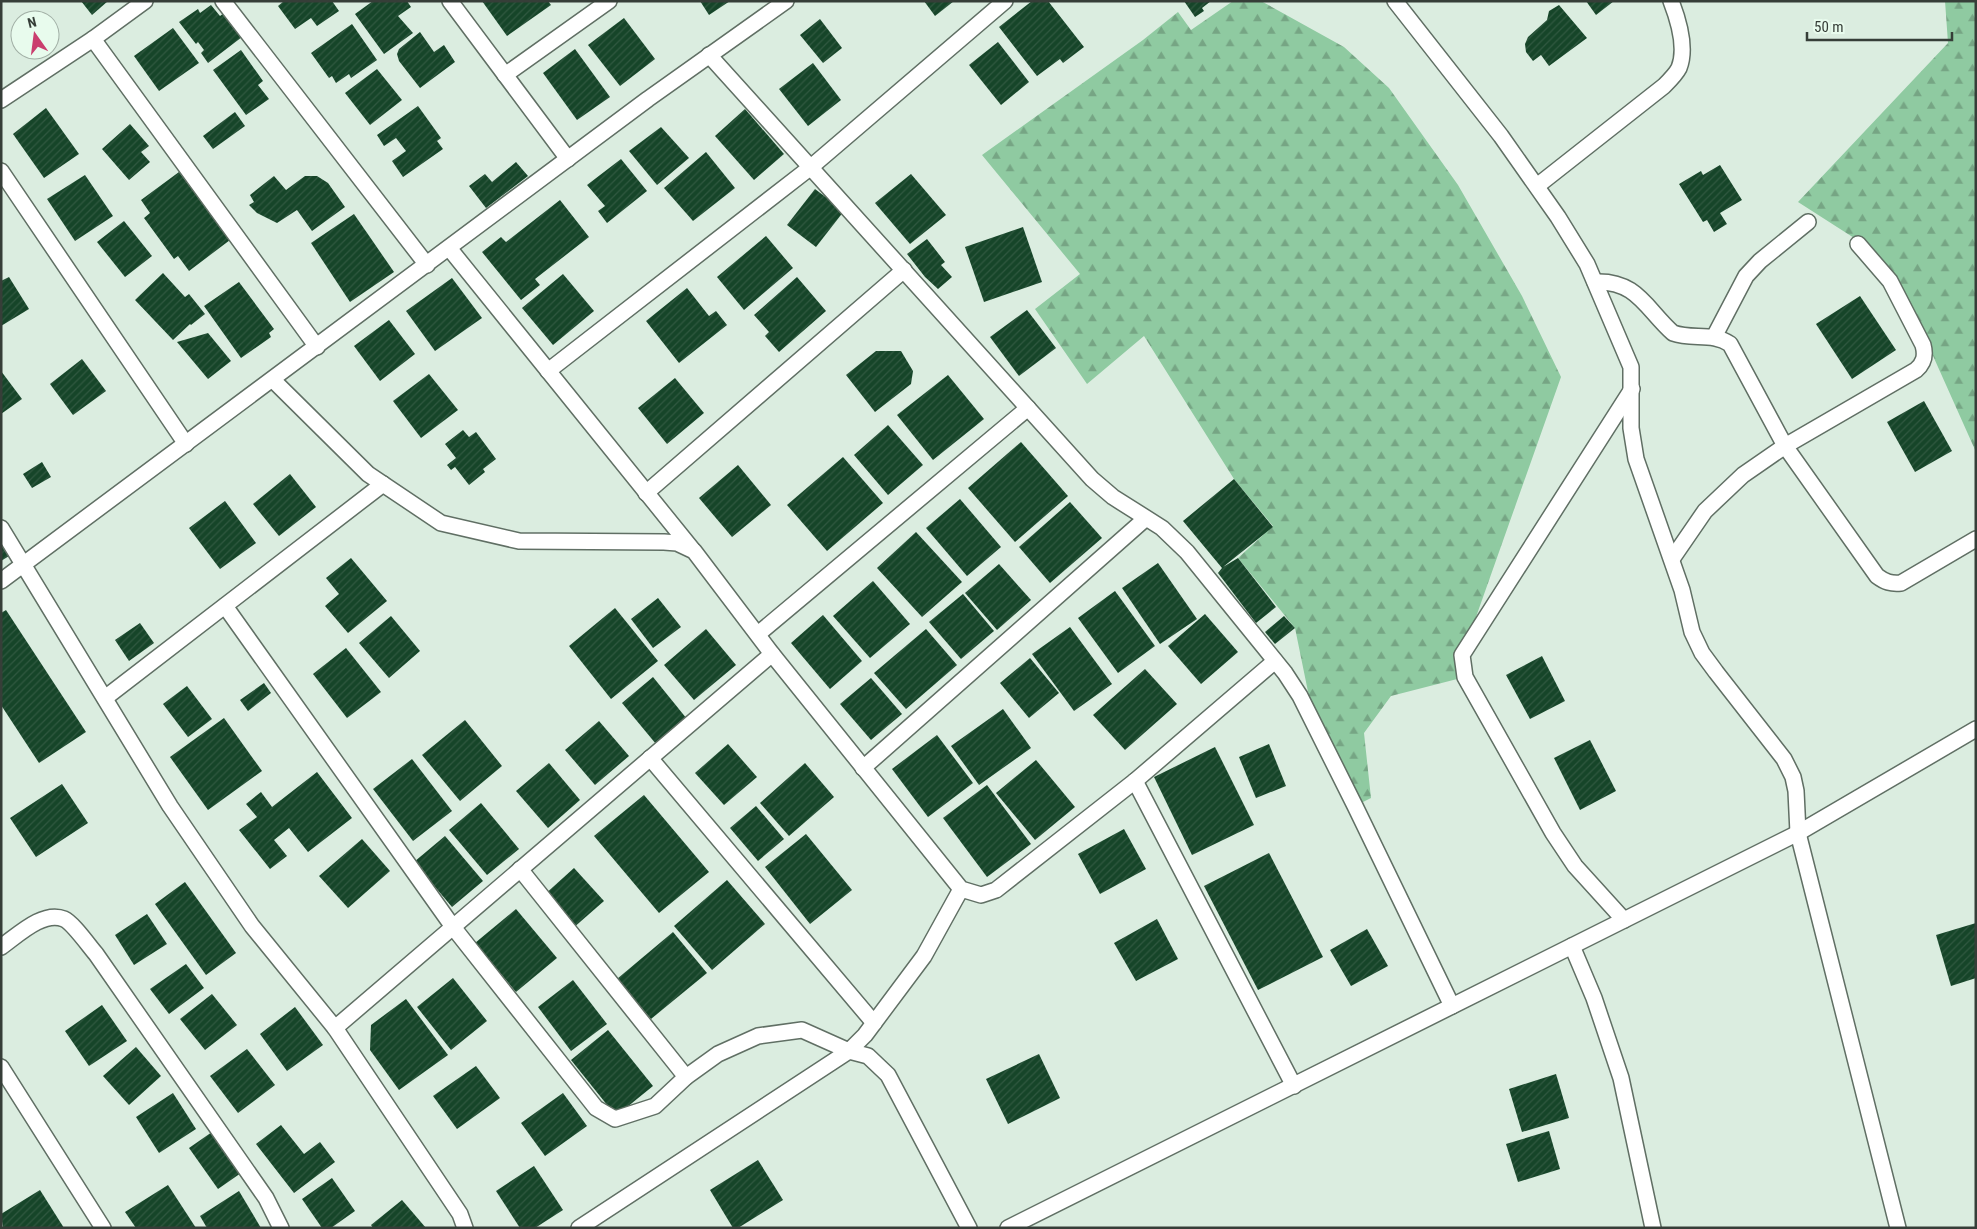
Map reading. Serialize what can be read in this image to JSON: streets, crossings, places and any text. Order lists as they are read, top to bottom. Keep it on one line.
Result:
{"scale_bar":"50 m","north":"top"}
